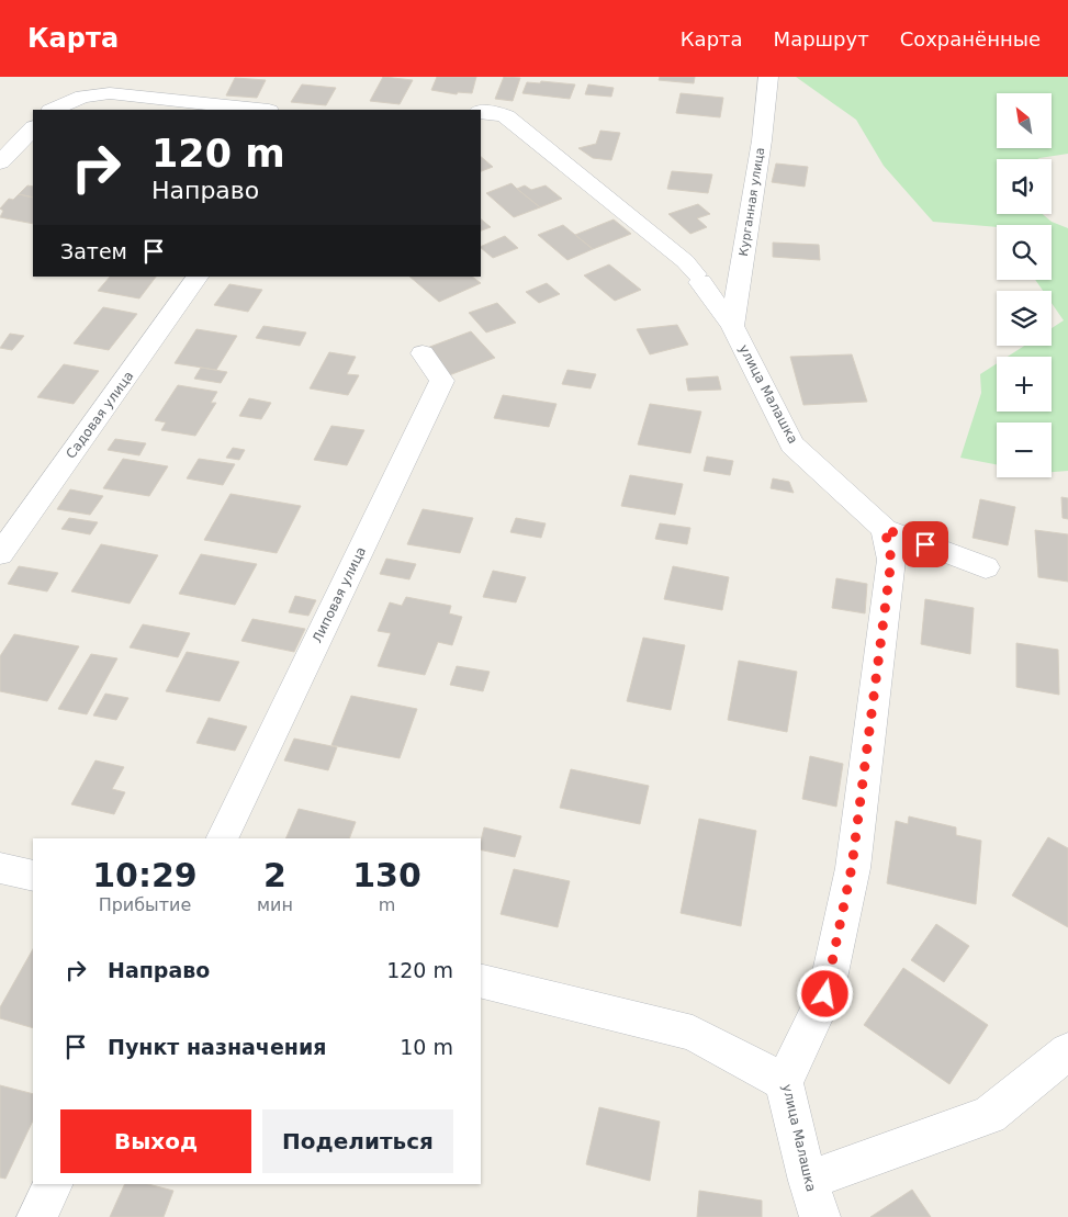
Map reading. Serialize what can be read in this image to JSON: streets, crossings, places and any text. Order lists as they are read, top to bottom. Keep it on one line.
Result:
{"streets":{"street":["Курганная улица","улица Малашка","Садовая улица","Липовая улица"]},"crossings":[["Курганная улица","улица Малашка"]],"north":"top left","page":{"header":"Карта","nav":["Карта","Маршрут","Сохранённые"],"map_buttons":["+","−"],"turn":["120 m","Направо"],"then":"Затем","eta":["10:29","Прибытие","2","мин","130","m"],"list":[{"name":"Направо","value":"120 m"},{"name":"Пункт назначения","value":"10 m"}],"buttons":["Выход","Поделиться"]}}
